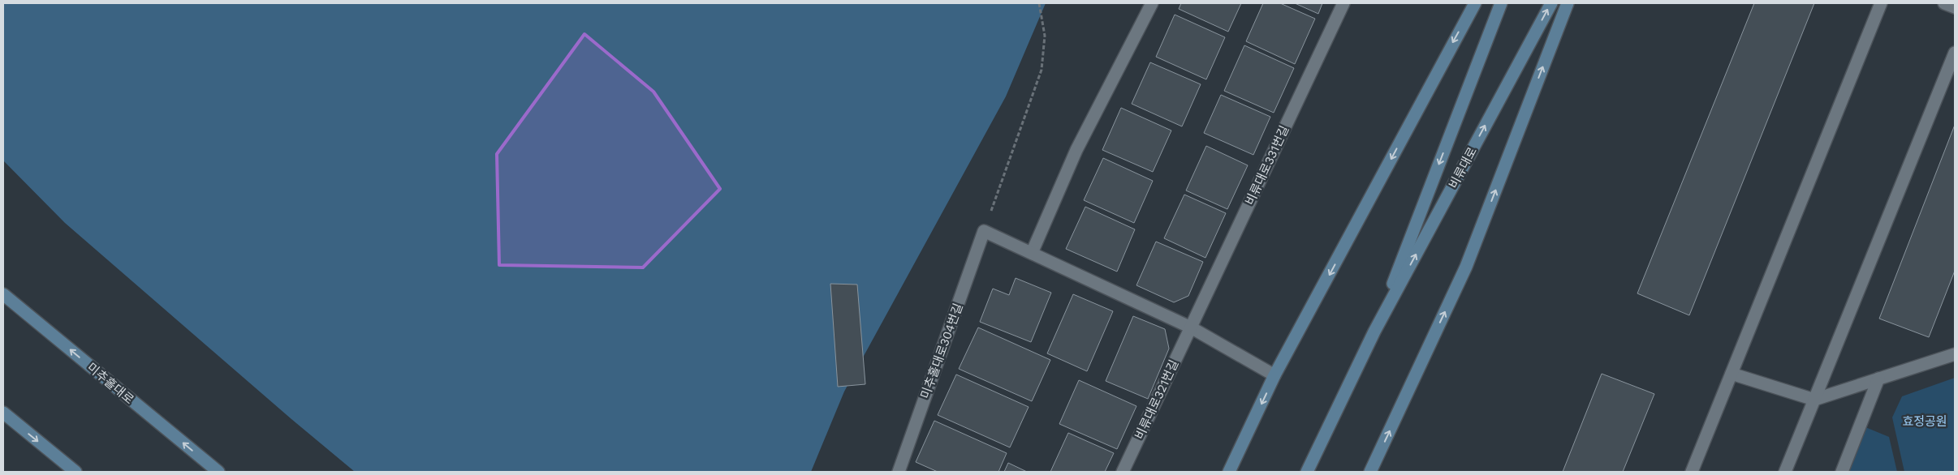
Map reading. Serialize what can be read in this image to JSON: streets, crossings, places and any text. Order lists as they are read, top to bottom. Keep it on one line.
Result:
{"streets":{"main road":["비류대로","미추홀대로"],"lane":["비류대로331번길","미추홀대로304번길","비류대로321번길"]},"crossings":[["비류대로331번길","비류대로321번길"]],"parks":["효정공원"]}
